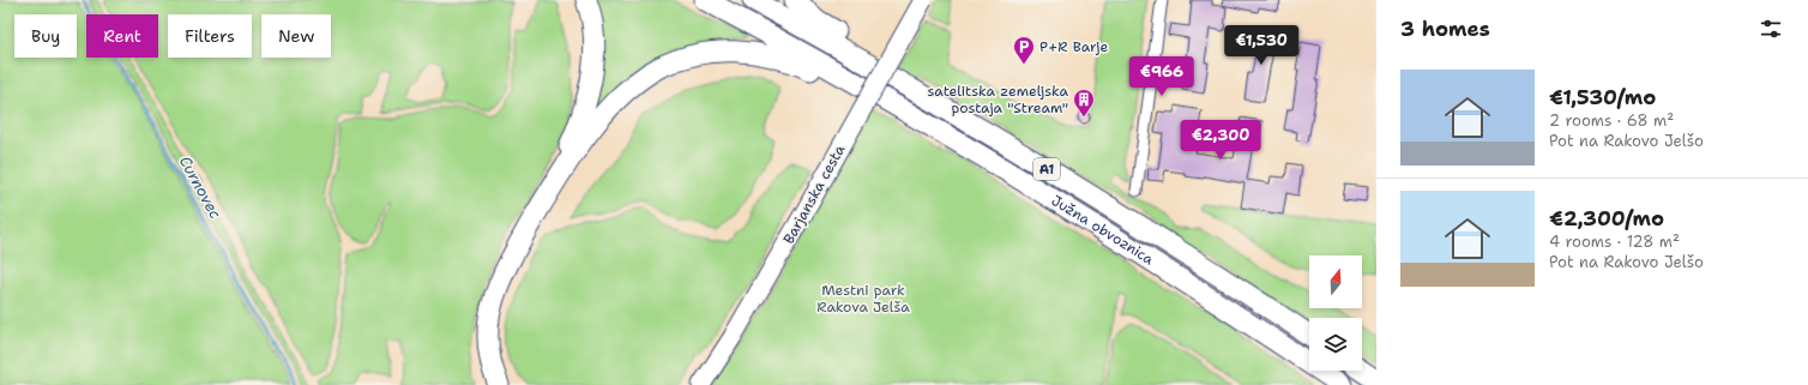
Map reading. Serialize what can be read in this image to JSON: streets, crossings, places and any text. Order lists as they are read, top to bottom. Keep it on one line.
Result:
{"streets":{"highway":["A1","Južna obvoznica"],"main road":["Barjanska cesta"]},"water":["Curnovec"],"parks":["Mestni park Rakova Jelša"],"places":{"parking":["P+R Barje"],"building":["satelitska zemeljska postaja \"Stream\""]},"north":"top","page":{"heading":"3 homes","chip":["Buy","Rent","Filters","New"],"price":["€1,530","€966","€2,300"],"list":[{"name":"€1,530/mo","note":"2 rooms · 68 m² · Pot na Rakovo Jelšo"},{"name":"€2,300/mo","note":"4 rooms · 128 m² · Pot na Rakovo Jelšo"}]}}
